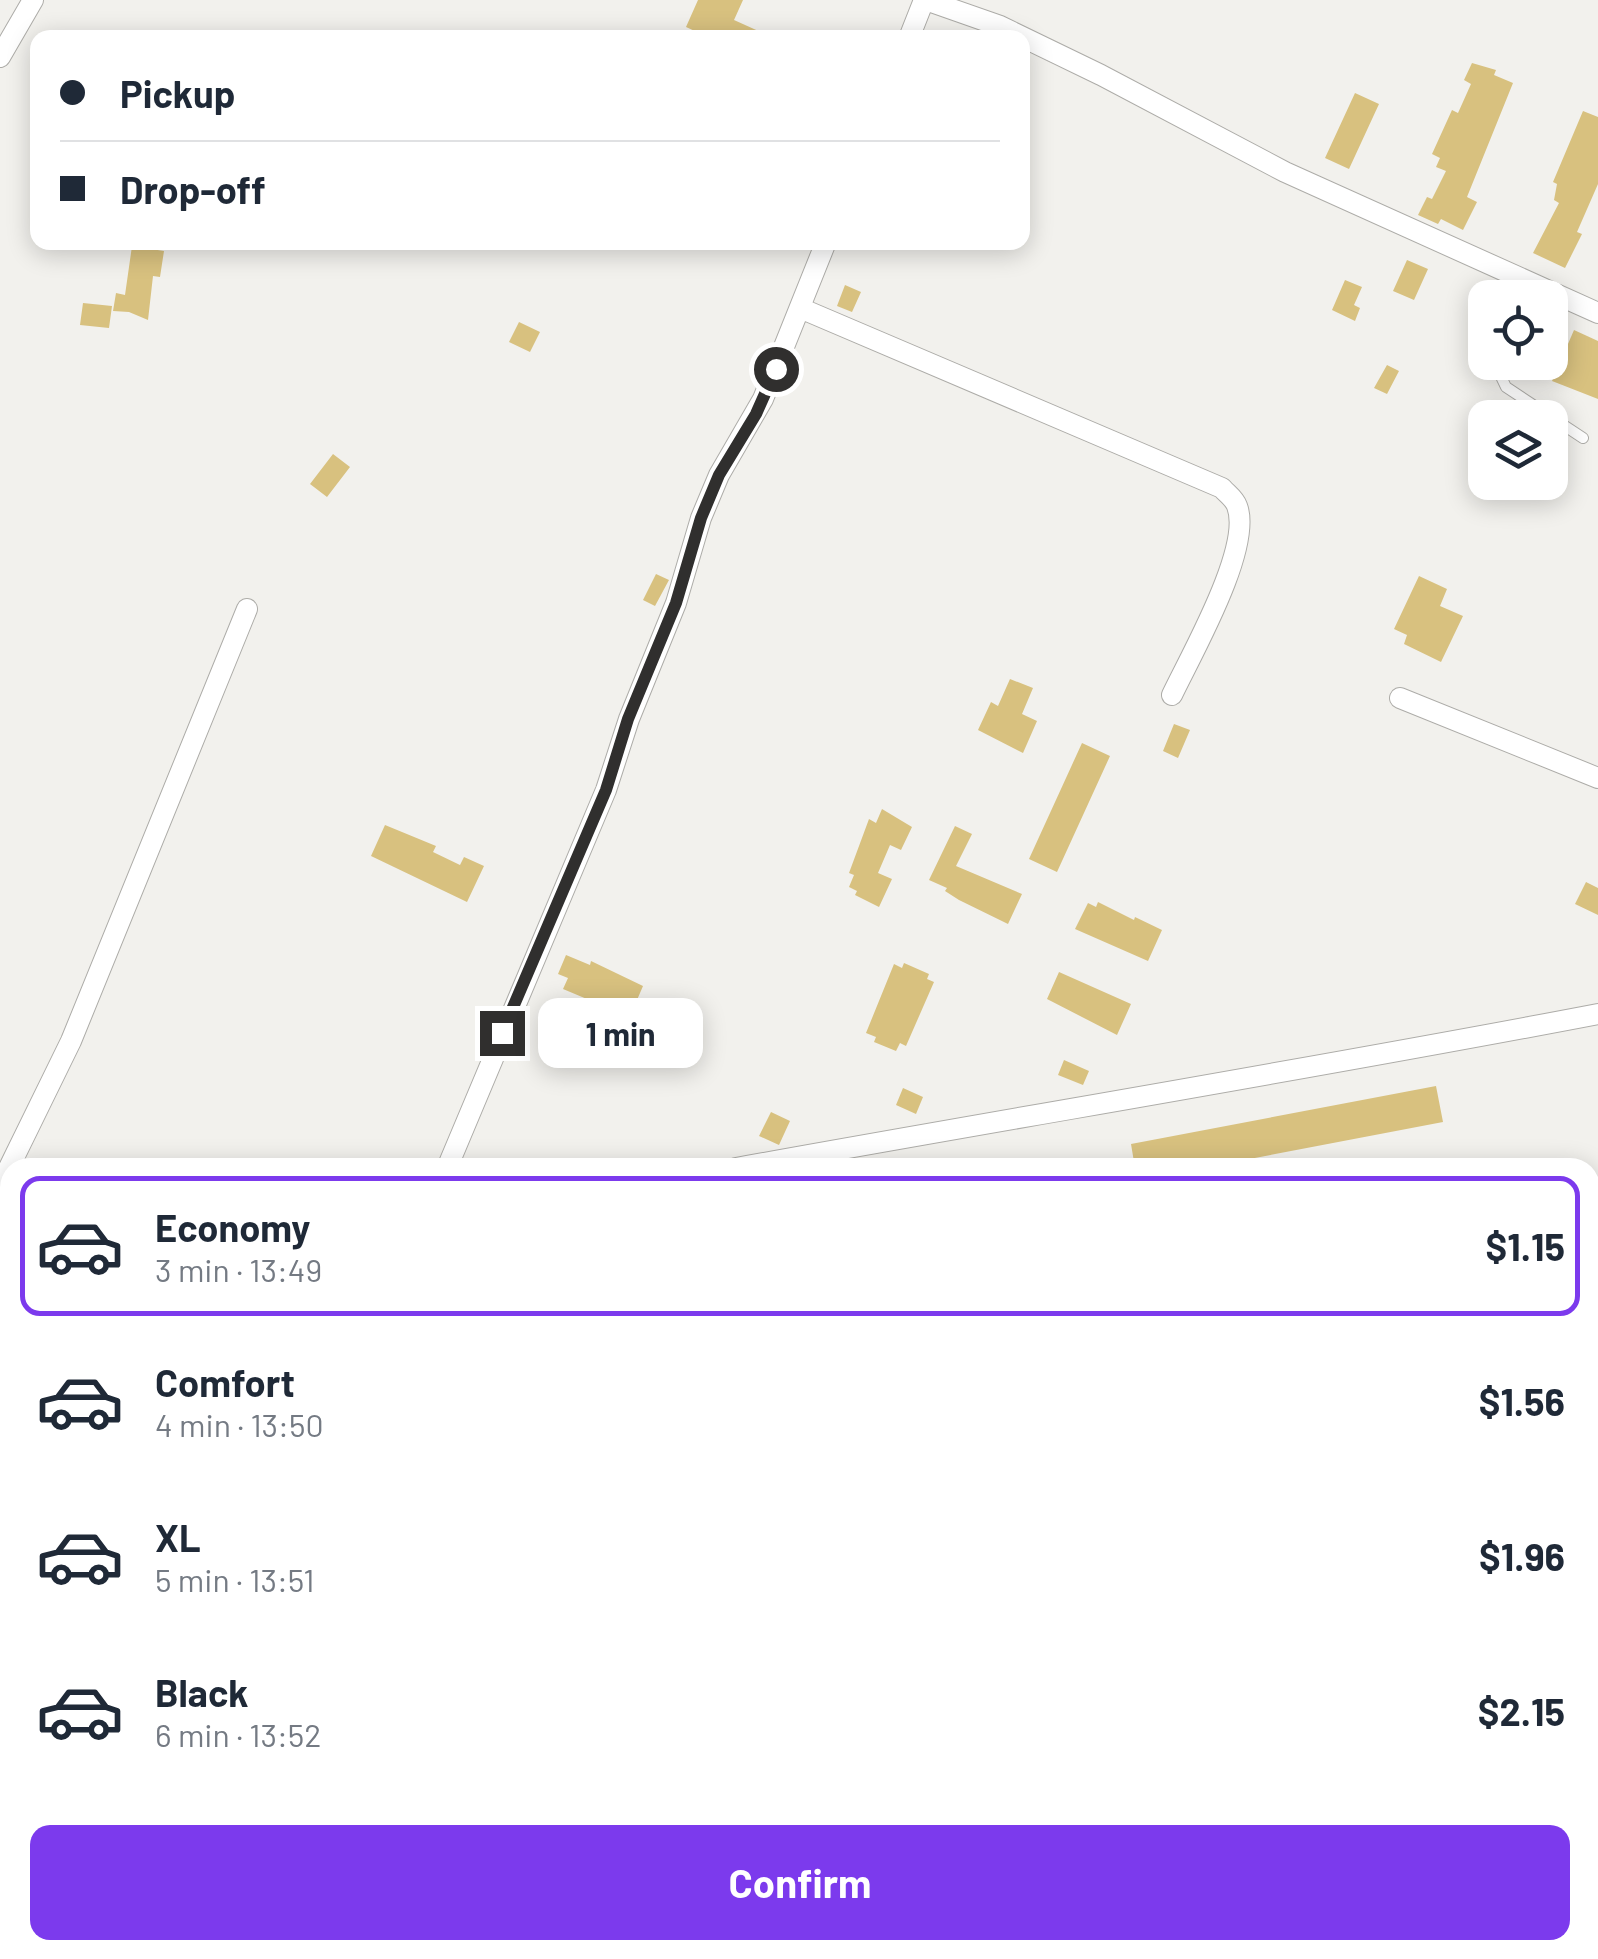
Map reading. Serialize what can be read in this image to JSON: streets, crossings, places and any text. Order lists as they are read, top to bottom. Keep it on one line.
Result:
{"page":{"banner":["Pickup","Drop-off"],"bubble":"1 min","list":[{"name":"Economy","note":"3 min · 13:49","value":"$1.15"},{"name":"Comfort","note":"4 min · 13:50","value":"$1.56"},{"name":"XL","note":"5 min · 13:51","value":"$1.96"},{"name":"Black","note":"6 min · 13:52","value":"$2.15"}],"buttons":"Confirm"}}
